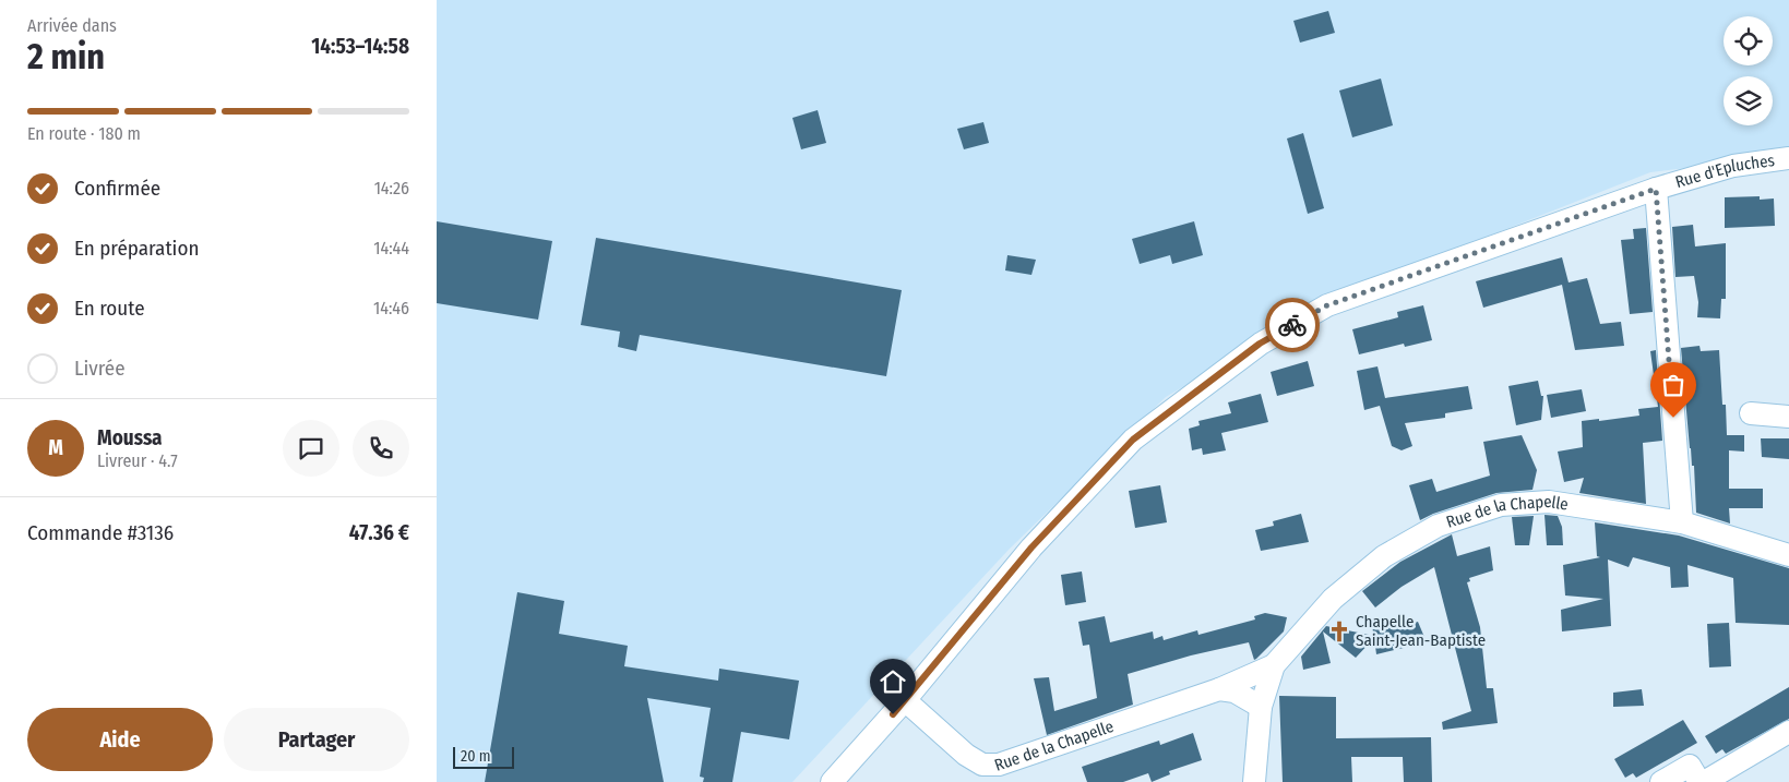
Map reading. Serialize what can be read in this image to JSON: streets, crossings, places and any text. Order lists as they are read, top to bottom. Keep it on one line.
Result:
{"streets":{"street":["Rue d'Epluches","Rue de la Chapelle"]},"crossings":[["Rue d'Epluches","Rue de la Chapelle"]],"places":{"church":["Chapelle Saint-Jean-Baptiste"]},"scale_bar":"20 m","page":{"heading":["2 min","Arrivée dans","14:53–14:58"],"panel":["Moussa","Livreur · 4.7","Commande #3136","47.36 €"],"bar":"En route · 180 m","list":[["Confirmée","14:26"],["En préparation","14:44"],["En route","14:46"],"Livrée"],"round":"M","buttons":["Aide","Partager"],"scale":"20 m"}}
